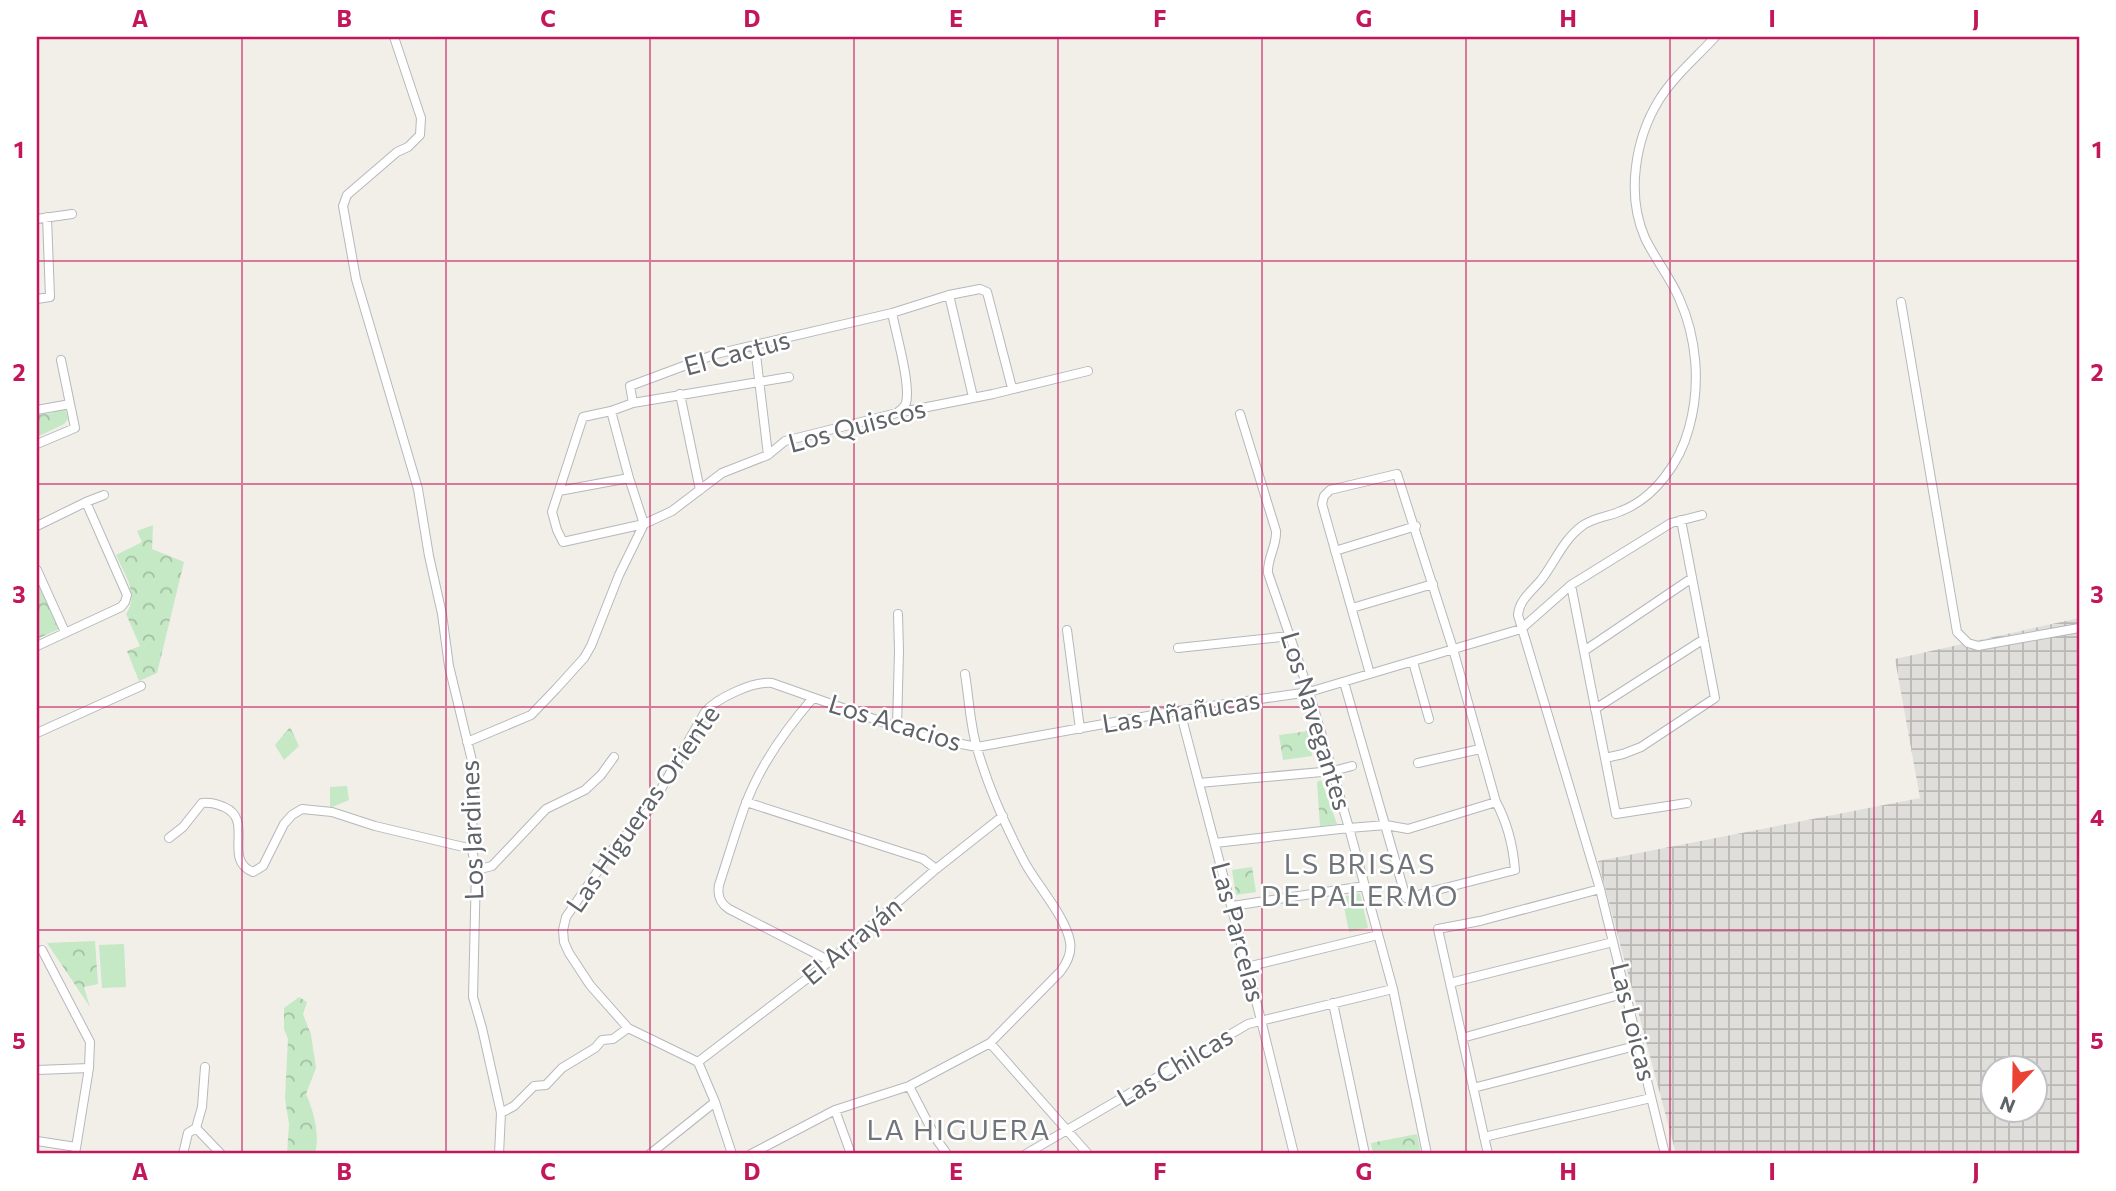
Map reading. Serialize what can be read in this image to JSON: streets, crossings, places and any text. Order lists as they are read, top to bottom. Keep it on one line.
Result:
{"streets":{"street":["El Cactus","Los Quiscos","Las Añañucas","Los Navegantes","Los Acacios","Las Higueras Oriente","Los Jardines","Las Parcelas","El Arrayán","Las Loicas","Las Chilcas"]},"crossings":[["El Cactus","Los Quiscos"],["Las Añañucas","Los Navegantes"],["Las Añañucas","Los Acacios"],["Las Añañucas","Las Parcelas"],["Las Añañucas","Las Loicas"],["Los Navegantes","Las Chilcas"],["Los Acacios","Las Higueras Oriente"],["Las Higueras Oriente","El Arrayán"],["Las Parcelas","Las Chilcas"]],"districts":["LS BRISAS DE PALERMO","LA HIGUERA"],"north":"bottom","grid":{"columns":["A","B","C","D","E","F","G","H","I","J"],"rows":["1","2","3","4","5"]}}
